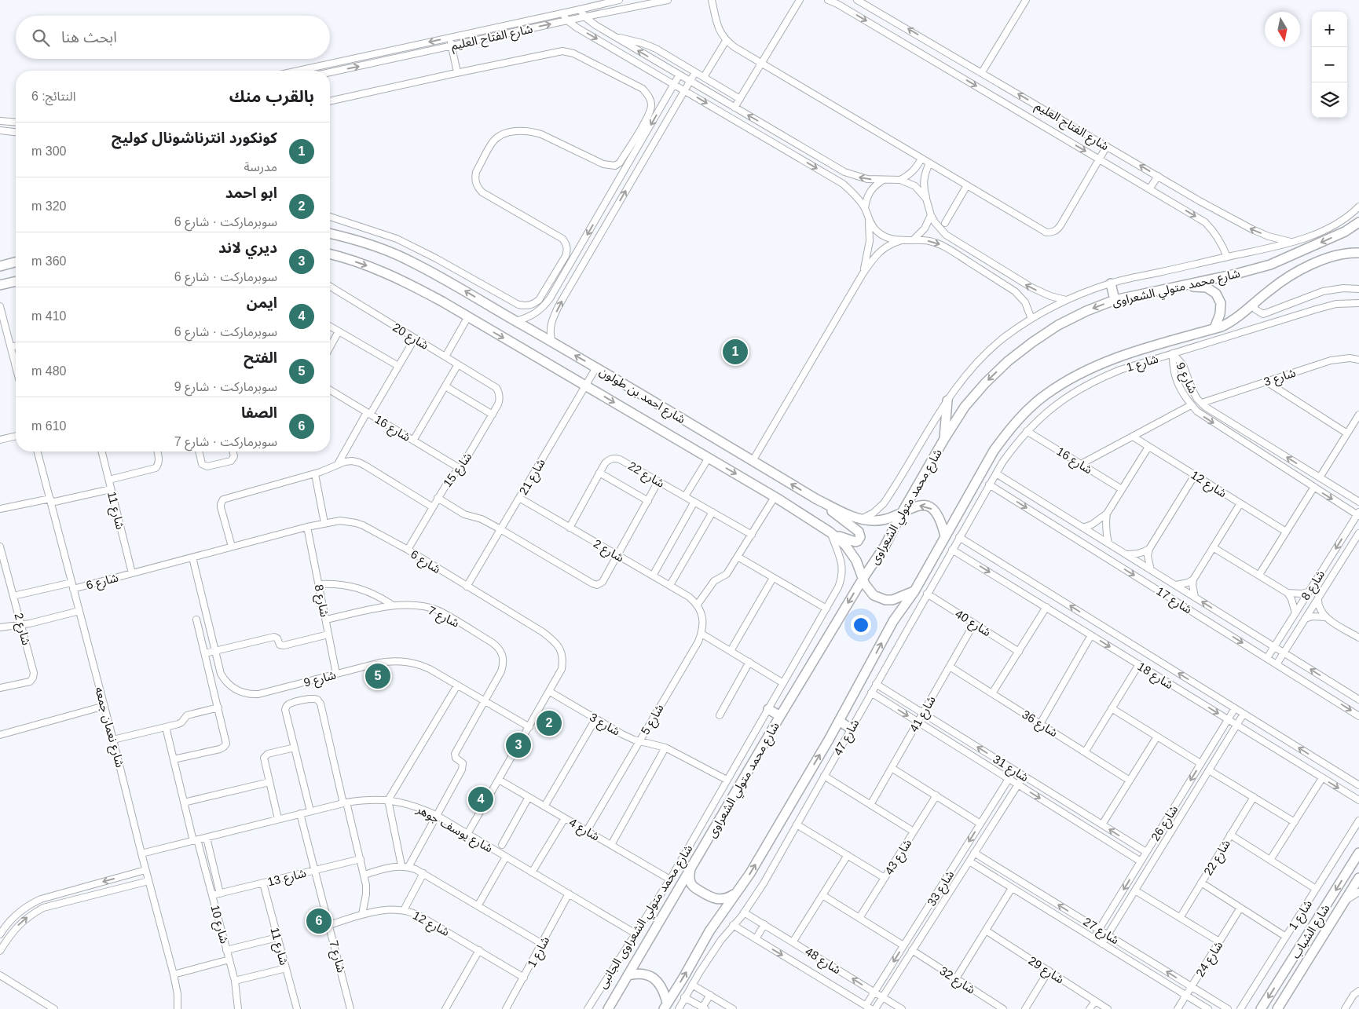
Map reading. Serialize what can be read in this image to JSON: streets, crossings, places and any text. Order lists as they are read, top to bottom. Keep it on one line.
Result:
{"streets":{"street":["شارع الفتاح العليم","شارع محمد متولي الشعراوى","شارع 20","شارع 1","شارع 3","شارع 9","شارع احمد بن طولون","شارع 16","شارع 15","شارع 22","شارع 21","شارع 12","شارع 11","شارع 2","شارع 6","شارع 8","شارع 17","شارع 7","شارع 40","شارع 18","شارع 41","شارع 5","شارع 36","شارع نعمان جمعه","شارع 47","شارع 31","شارع 26","شارع يوسف جوهر","شارع 4","شارع 43","شارع 13","شارع 33","شارع محمد متولي الشعراوى الجانبى","شارع 10","شارع 27","شارع الشباب","شارع 24","شارع 48","شارع 29","شارع 32"]},"crossings":[["شارع محمد متولي الشعراوى","شارع احمد بن طولون"],["شارع 20","شارع 15"],["شارع 1","شارع 9"],["شارع 1","شارع 16"],["شارع 1","شارع 12"],["شارع 1","شارع 17"],["شارع 1","شارع 47"],["شارع 1","شارع يوسف جوهر"],["شارع 3","شارع 9"],["شارع 3","شارع 6"],["شارع 3","شارع 5"],["شارع 3","شارع محمد متولي الشعراوى الجانبى"],["شارع 9","شارع 6"],["شارع 9","شارع 8"],["شارع 9","شارع 7"],["شارع احمد بن طولون","شارع 21"],["شارع احمد بن طولون","شارع محمد متولي الشعراوى الجانبى"],["شارع 16","شارع 15"],["شارع 15","شارع 6"],["شارع 22","شارع 2"],["شارع 21","شارع 2"],["شارع 21","شارع 6"],["شارع 12","شارع 7"],["شارع 11","شارع 6"],["شارع 11","شارع 13"],["شارع 2","شارع 6"],["شارع 2","شارع 5"],["شارع 6","شارع 8"],["شارع 6","شارع نعمان جمعه"],["شارع 6","شارع يوسف جوهر"],["شارع 6","شارع 4"],["شارع 8","شارع 17"],["شارع 8","شارع 7"],["شارع 17","شارع 47"],["شارع 7","شارع يوسف جوهر"],["شارع 7","شارع 13"],["شارع 40","شارع 41"],["شارع 40","شارع 47"],["شارع 18","شارع 47"],["شارع 18","شارع 26"],["شارع 41","شارع 36"],["شارع 41","شارع 31"],["شارع 5","شارع 4"],["شارع نعمان جمعه","شارع يوسف جوهر"],["شارع 47","شارع 31"],["شارع 47","شارع 48"],["شارع 31","شارع 26"],["شارع 31","شارع 33"],["شارع 26","شارع 27"],["شارع يوسف جوهر","شارع محمد متولي الشعراوى الجانبى"],["شارع يوسف جوهر","شارع 10"],["شارع 4","شارع محمد متولي الشعراوى الجانبى"],["شارع 13","شارع 10"],["شارع 33","شارع 27"],["شارع 33","شارع 48"],["شارع 33","شارع 32"],["شارع 27","شارع 24"]],"north":"bottom","page":{"map_buttons":["+","−"],"search":"ابحث هنا","heading":["بالقرب منك","النتائج: 6"],"list":[{"mark":"1","name":"كونكورد انترناشونال كوليج","note":"مدرسة","value":"300 m"},{"mark":"2","name":"ابو احمد","note":"سوبرماركت · شارع 6","value":"320 m"},{"mark":"3","name":"ديري لاند","note":"سوبرماركت · شارع 6","value":"360 m"},{"mark":"4","name":"ايمن","note":"سوبرماركت · شارع 6","value":"410 m"},{"mark":"5","name":"الفتح","note":"سوبرماركت · شارع 9","value":"480 m"},{"mark":"6","name":"الصفا","note":"سوبرماركت · شارع 7","value":"610 m"}],"pins":["1","5","2","3","4","6"]}}
